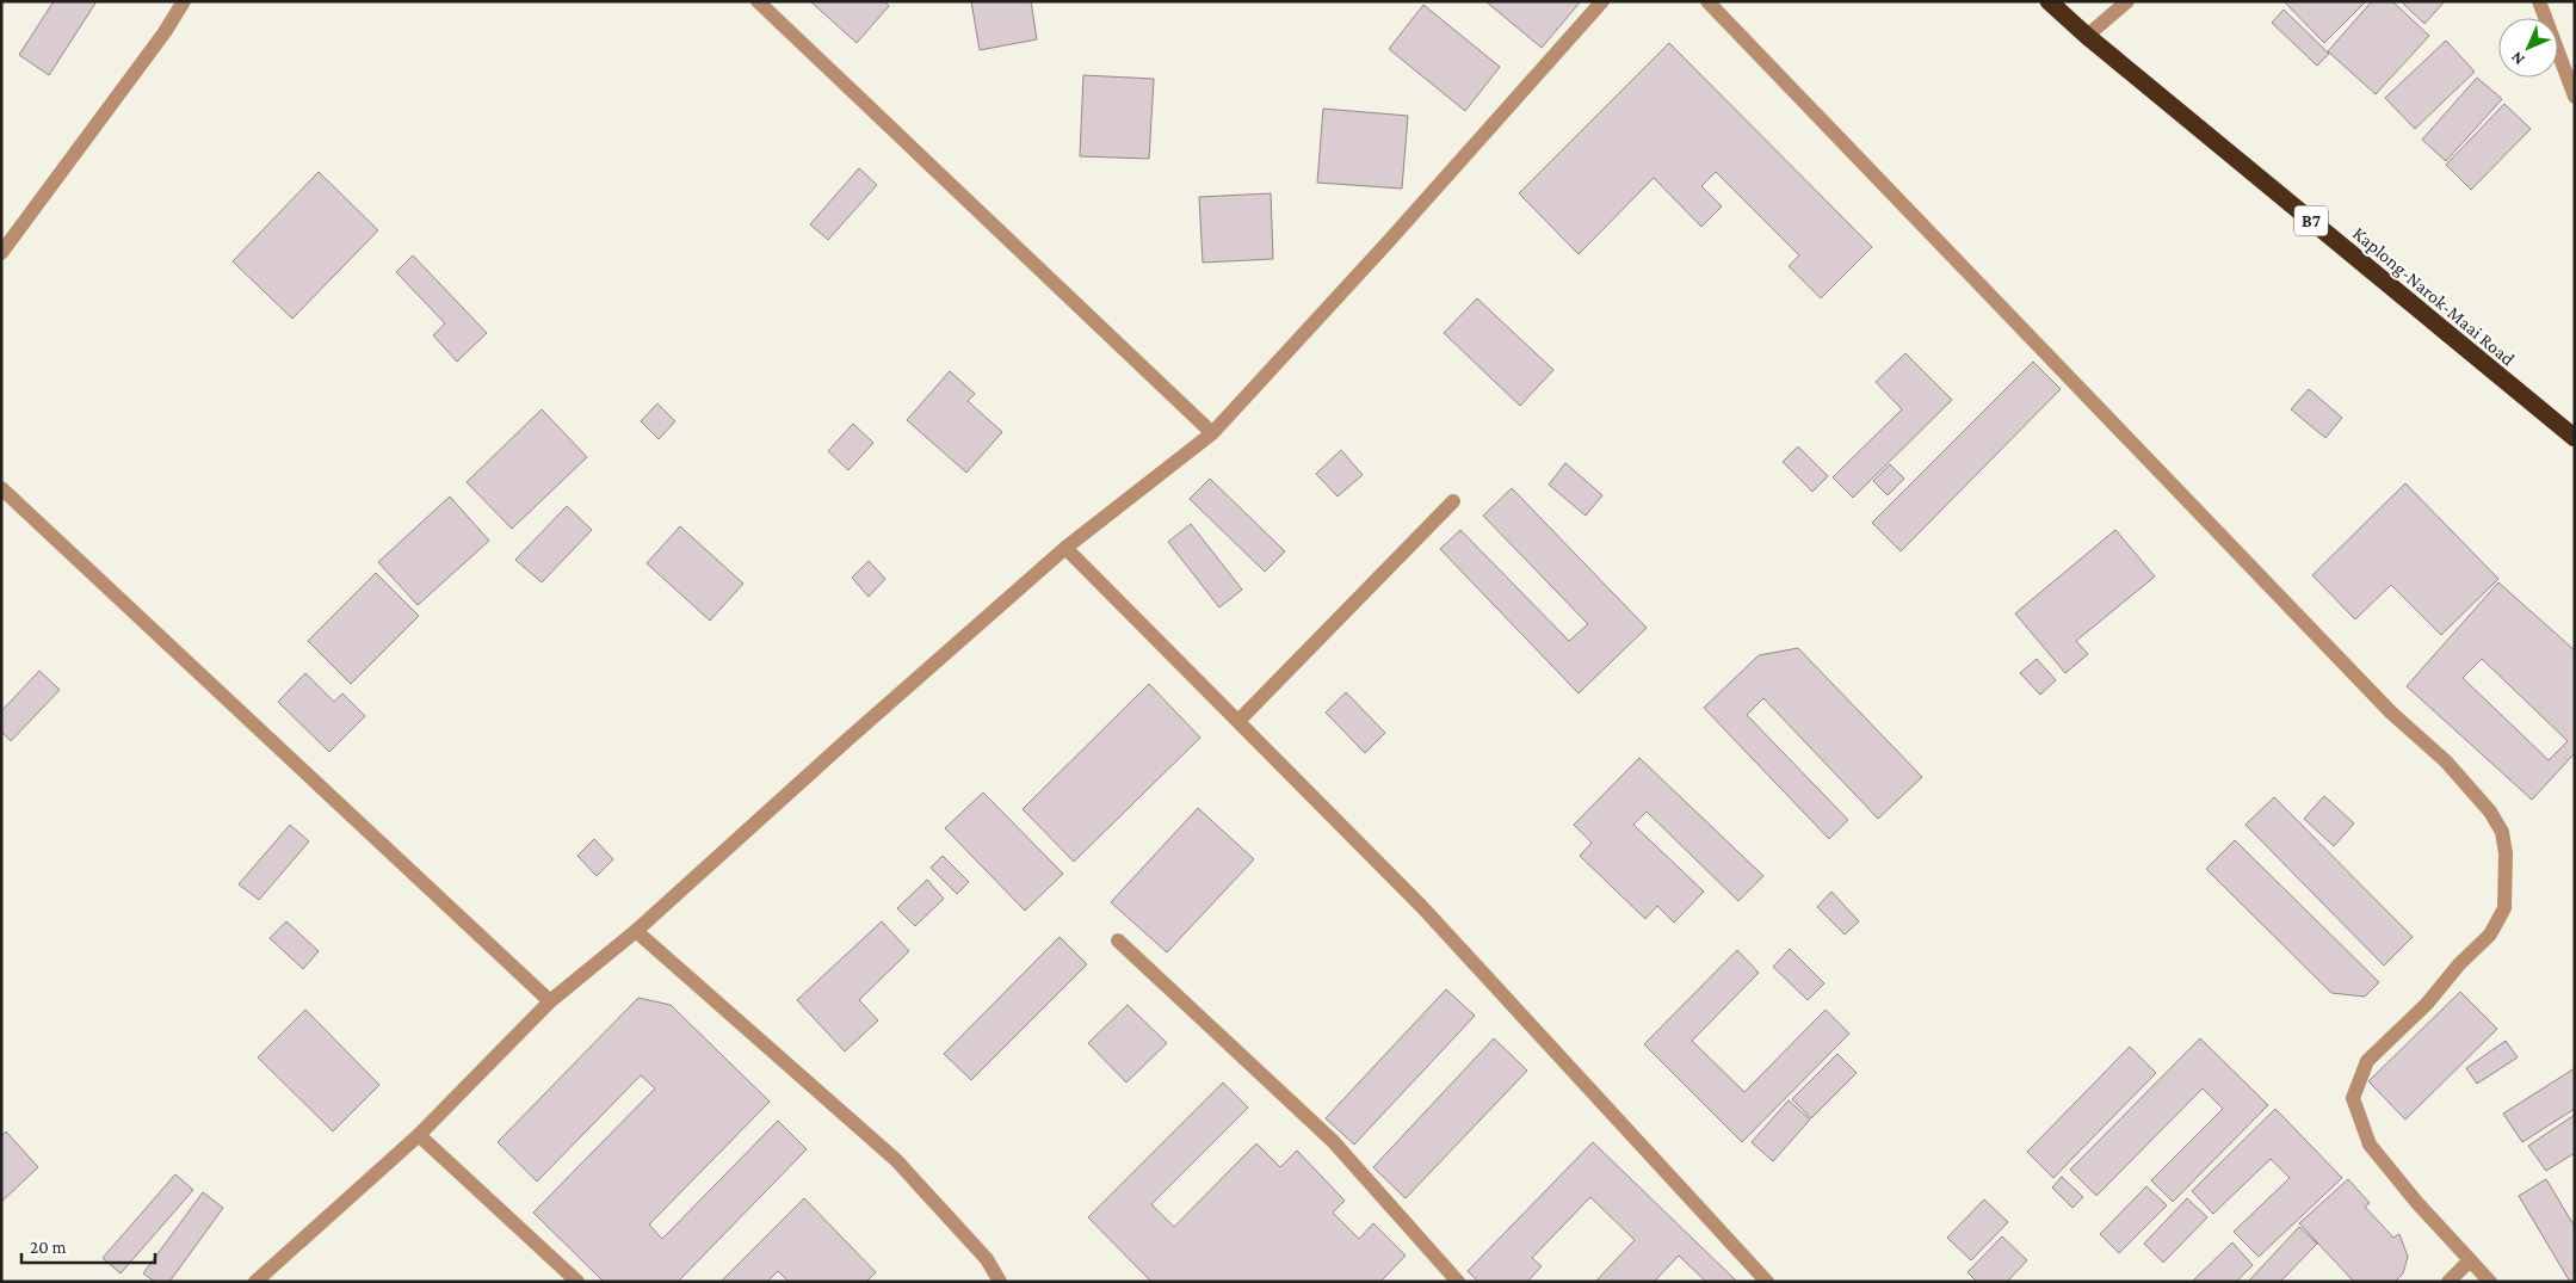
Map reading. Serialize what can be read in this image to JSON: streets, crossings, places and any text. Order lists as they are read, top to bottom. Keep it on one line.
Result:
{"streets":{"highway":["B7","Kaplong-Narok-Maai Road"]},"scale_bar":"20 m","north":"bottom left"}
